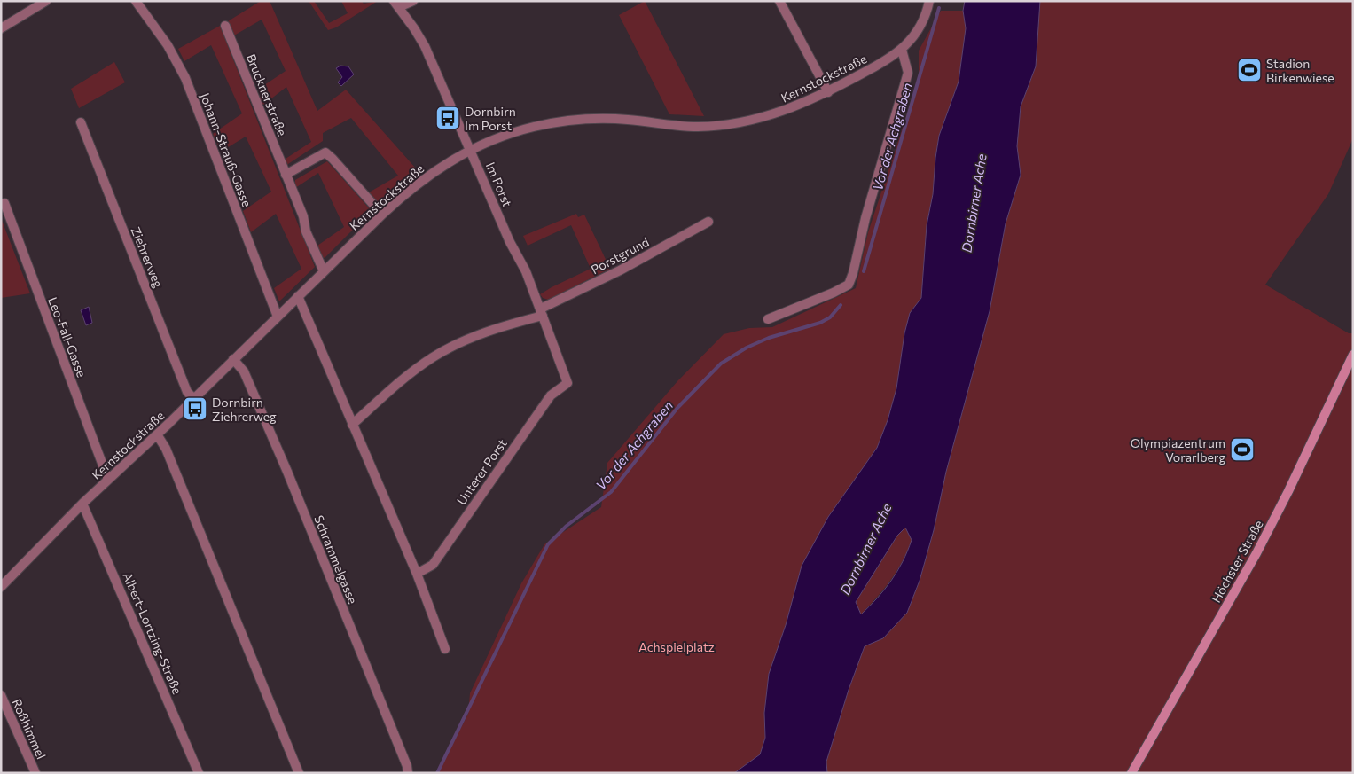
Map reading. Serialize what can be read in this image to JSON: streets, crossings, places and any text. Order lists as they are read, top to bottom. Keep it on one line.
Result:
{"streets":{"main road":["Höchster Straße"],"street":["Kernstockstraße","Brucknerstraße","Johann-Strauß-Gasse","Im Porst","Porstgrund","Ziehrerweg","Leo-Fall-Gasse","Unterer Porst","Schrammelgasse","Albert-Lortzing-Straße","Roßhimmel"]},"crossings":[["Kernstockstraße","Brucknerstraße"],["Kernstockstraße","Johann-Strauß-Gasse"],["Kernstockstraße","Im Porst"],["Kernstockstraße","Ziehrerweg"],["Kernstockstraße","Leo-Fall-Gasse"],["Kernstockstraße","Schrammelgasse"],["Kernstockstraße","Albert-Lortzing-Straße"],["Im Porst","Porstgrund"],["Im Porst","Unterer Porst"]],"water":["Vor der Achgraben","Dornbirner Ache"],"parks":["Achspielplatz"],"places":{"sports":["Stadion Birkenwiese","Olympiazentrum Vorarlberg"],"bus stop":["Dornbirn Im Porst","Dornbirn Ziehrerweg"]}}
